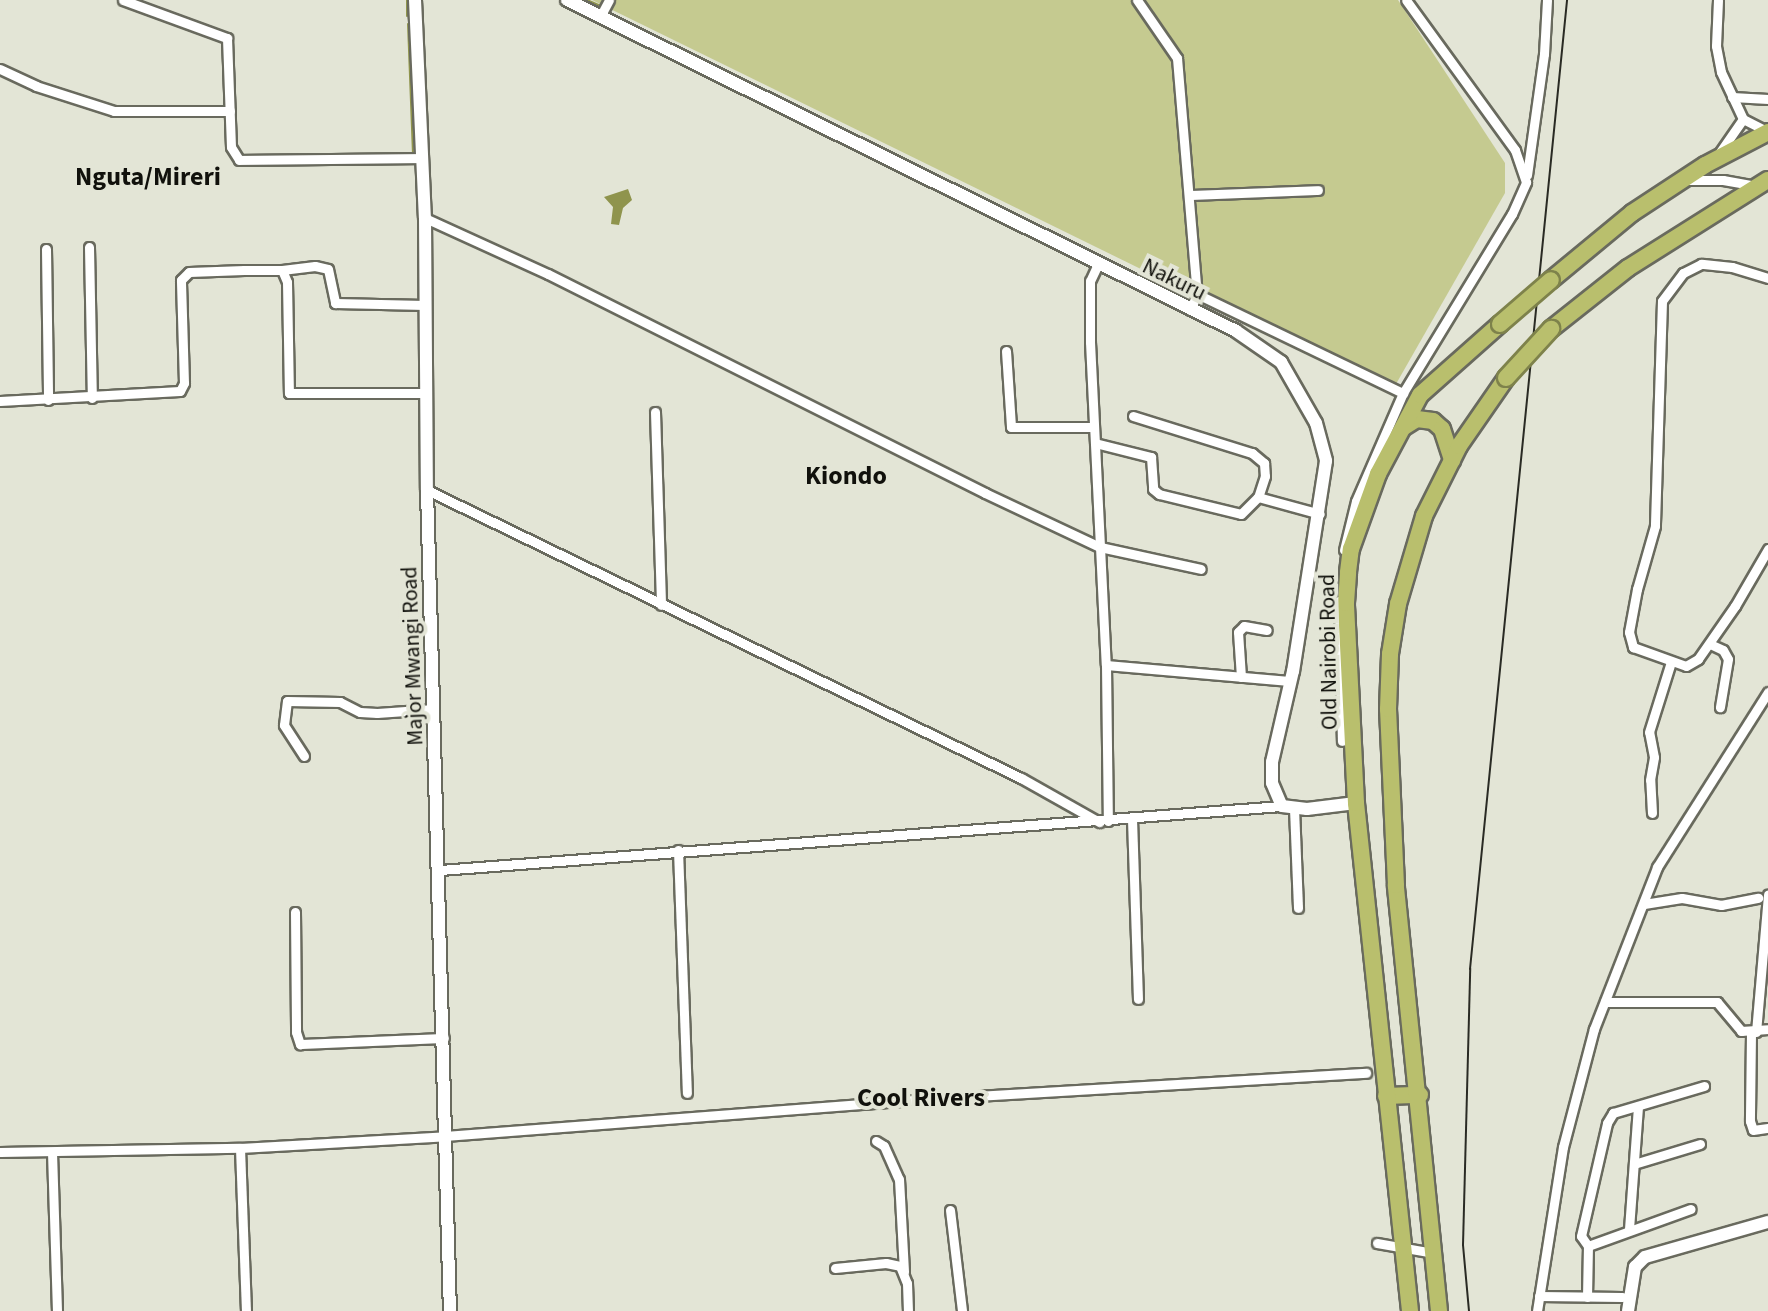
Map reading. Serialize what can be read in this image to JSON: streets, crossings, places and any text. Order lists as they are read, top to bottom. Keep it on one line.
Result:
{"streets":{"highway":["Old Nairobi Road"],"street":["Nakuru","Major Mwangi Road"]},"districts":["Nguta/Mireri","Kiondo","Cool Rivers"]}
